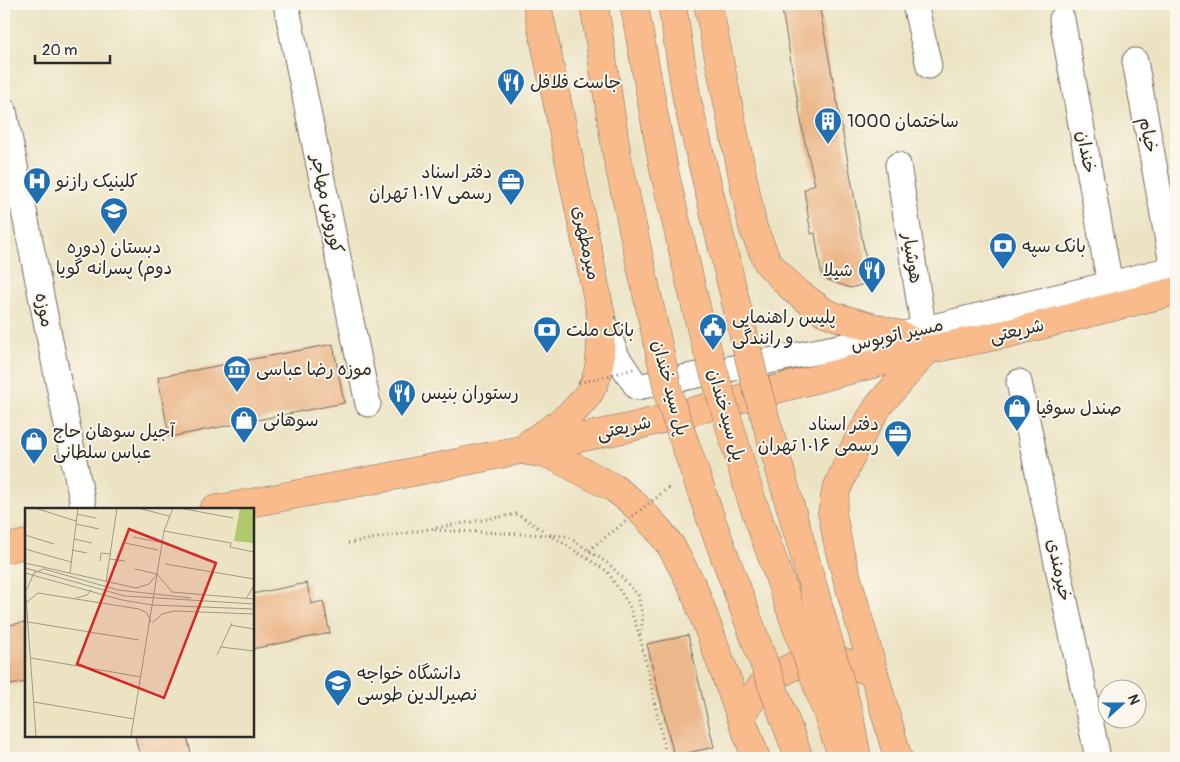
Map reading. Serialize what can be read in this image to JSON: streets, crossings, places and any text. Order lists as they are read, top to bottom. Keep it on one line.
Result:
{"streets":{"main road":["میرمطهری","شریعتی","پل سید خندان","پل سیدخندان"],"street":["خیام","خندان","کوروش مهاجر","هوشیار","موزه","مسیر اتوبوس","خیرمندی"]},"crossings":[["خیام","شریعتی"],["خندان","شریعتی"],["میرمطهری","شریعتی"],["میرمطهری","مسیر اتوبوس"],["هوشیار","شریعتی"],["هوشیار","مسیر اتوبوس"],["شریعتی","مسیر اتوبوس"]],"places":{"restaurant":["جاست فلافل","شیلا","رستوران بنیس"],"building":["ساختمان 1000"],"hospital":["کلینیک رازنو"],"office":["دفتر اسناد رسمی ۱۰۱۷ تهران","دفتر اسناد رسمی ۱۰۱۶ تهران"],"school or university":["دبستان (دوره دوم) پسرانه گویا","دانشگاه خواجه نصیرالدین طوسی"],"bank":["بانک سپه","بانک ملت"],"public building":["پلیس راهنمایی و رانندگی"],"museum":["موزه رضا عباسی"],"shop":["صندل سوفیا","سوهانى","آجیل سوهان حاج عباس سلطانی"]},"scale_bar":"20 m","north":"right"}
